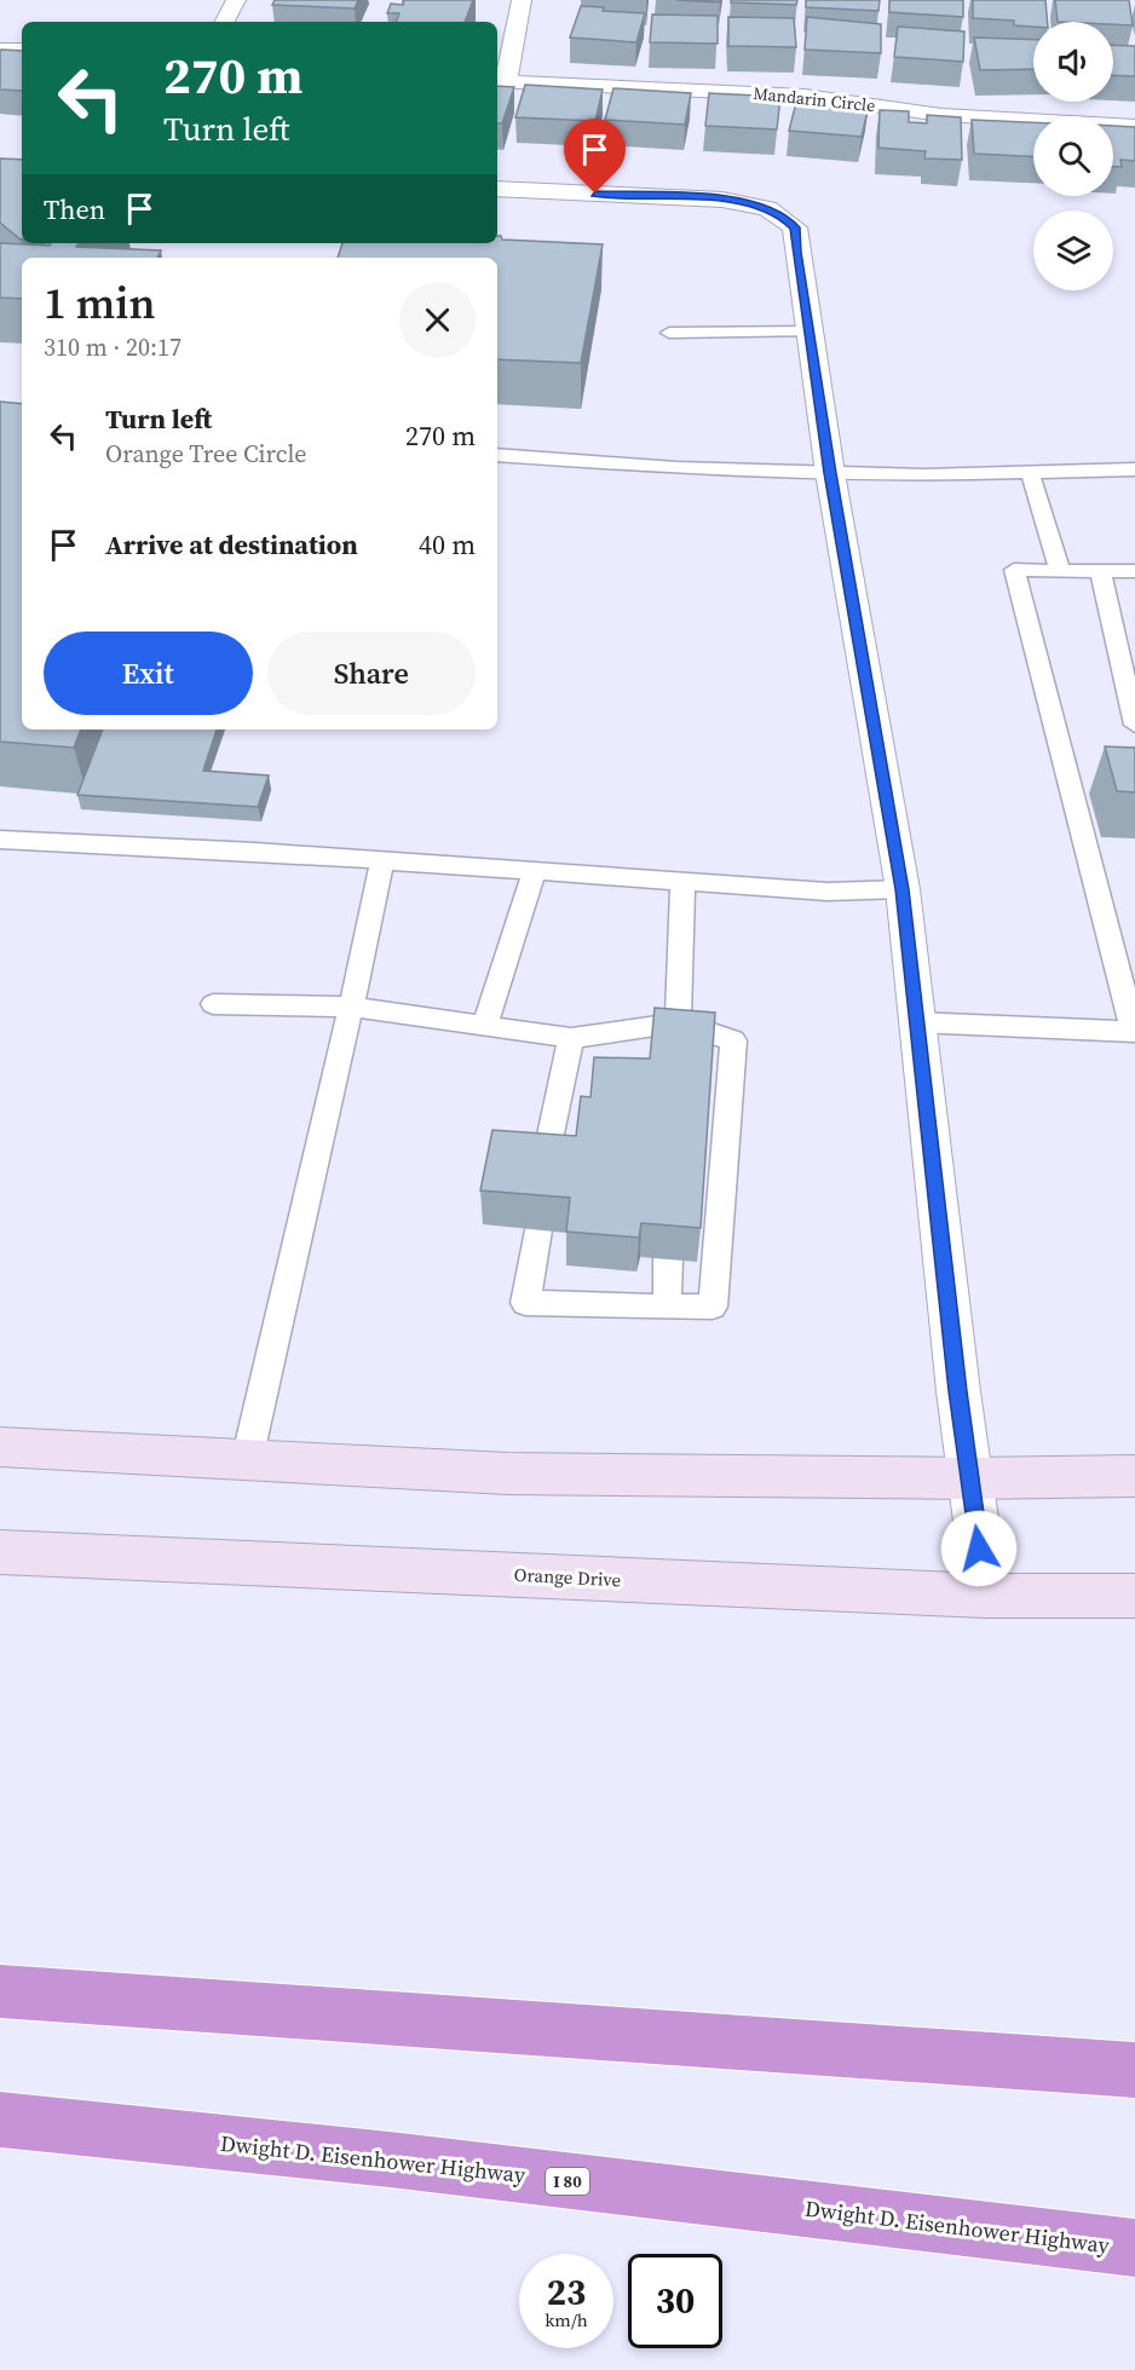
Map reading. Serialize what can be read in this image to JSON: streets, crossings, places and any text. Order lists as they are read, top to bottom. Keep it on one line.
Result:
{"streets":{"highway":["Dwight D. Eisenhower Highway","I 80"],"street":["Mandarin Circle","Orange Drive"]},"page":{"turn":["270 m","Turn left"],"then":"Then","heading":["1 min","310 m · 20:17"],"list":[{"name":"Turn left","note":"Orange Tree Circle","value":"270 m"},{"name":"Arrive at destination","value":"40 m"}],"buttons":["Exit","Share"],"speed":"23 km/h","limit":"30"}}
